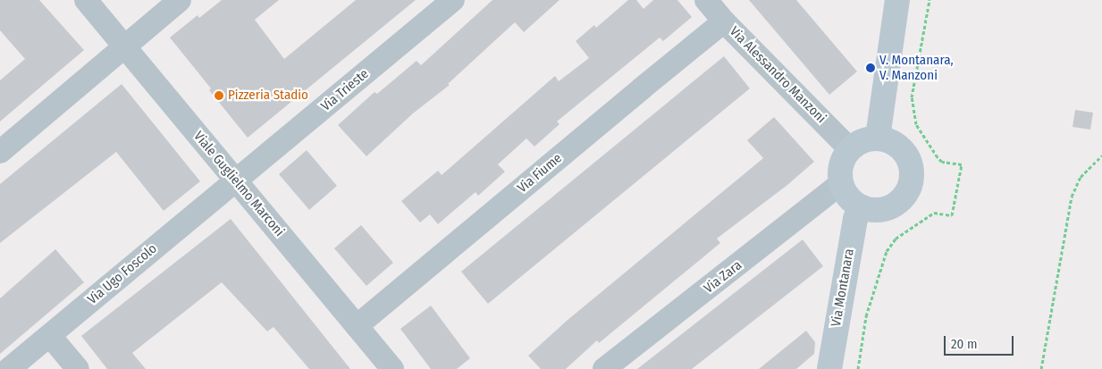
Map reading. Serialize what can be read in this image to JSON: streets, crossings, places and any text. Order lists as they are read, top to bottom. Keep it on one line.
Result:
{"streets":{"main road":["Via Montanara"],"street":["Via Alessandro Manzoni","Via Trieste","Via Fiume","Viale Guglielmo Marconi","Via Ugo Foscolo","Via Zara"]},"crossings":[["Via Alessandro Manzoni","Via Fiume"],["Via Alessandro Manzoni","Via Zara"],["Via Alessandro Manzoni","Via Montanara"],["Via Trieste","Viale Guglielmo Marconi"],["Via Trieste","Via Ugo Foscolo"],["Via Fiume","Viale Guglielmo Marconi"],["Viale Guglielmo Marconi","Via Ugo Foscolo"],["Via Zara","Via Montanara"]],"places":["V. Montanara, V. Manzoni","Pizzeria Stadio"],"scale_bar":"20 m"}
